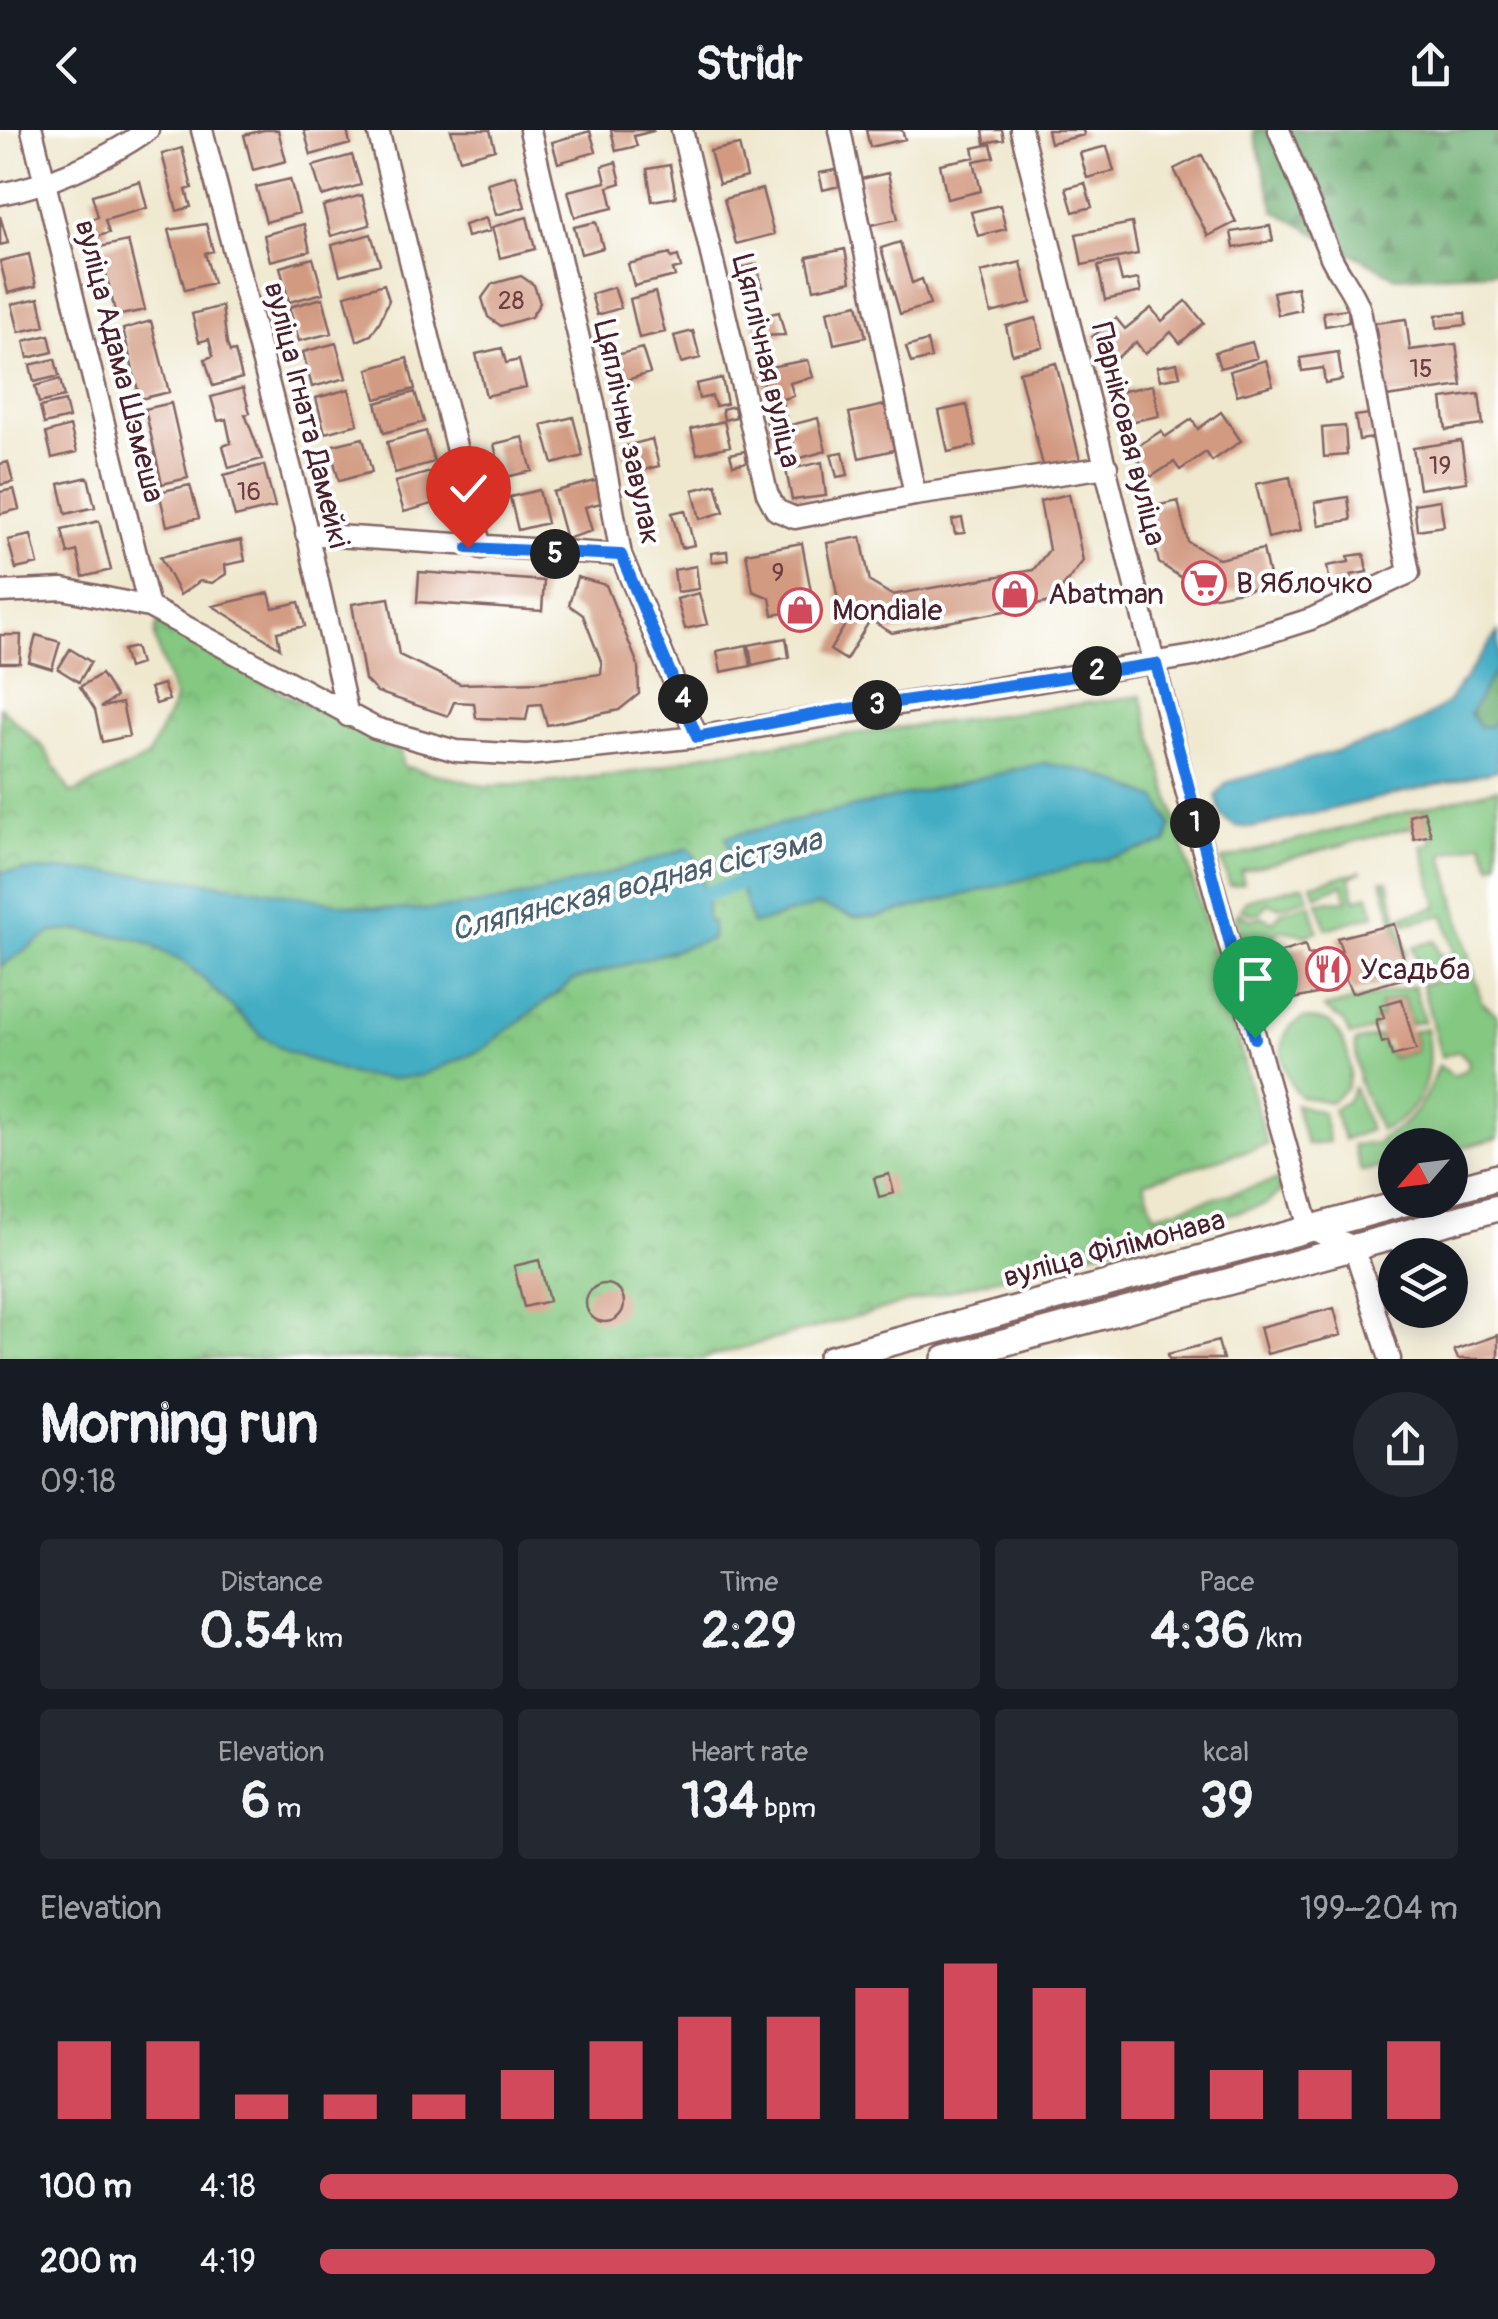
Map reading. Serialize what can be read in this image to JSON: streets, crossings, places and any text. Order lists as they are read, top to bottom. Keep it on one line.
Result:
{"streets":{"main road":["вуліца Філімонава"],"street":["вуліца Адама Шэмеша","Цяплічная вуліца","вуліца Ігната Дамейкі","Цяплічны завулак","Парніковая вуліца"]},"crossings":[["Цяплічная вуліца","Парніковая вуліца"],["Парніковая вуліца","вуліца Філімонава"]],"water":["Сляпянская водная сістэма"],"places":{"supermarket":["В Яблочко"],"shop":["Abatman","Mondiale"],"restaurant":["Усадьба"]},"house_numbers":["28","15","19","16","9"],"north":"bottom left","page":{"header":"Stridr","pins":["5","2","4","3","1"],"heading":["Morning run","09:18"],"stats":[["Distance","0.54 km"],["Time","2:29"],["Pace","4:36 /km"],["Elevation","6 m"],["Heart rate","134 bpm"],["kcal","39"]],"chart":["Elevation","199–204 m"],"list":[{"name":"100 m","note":"4:18"},{"name":"200 m","note":"4:19"}]}}
